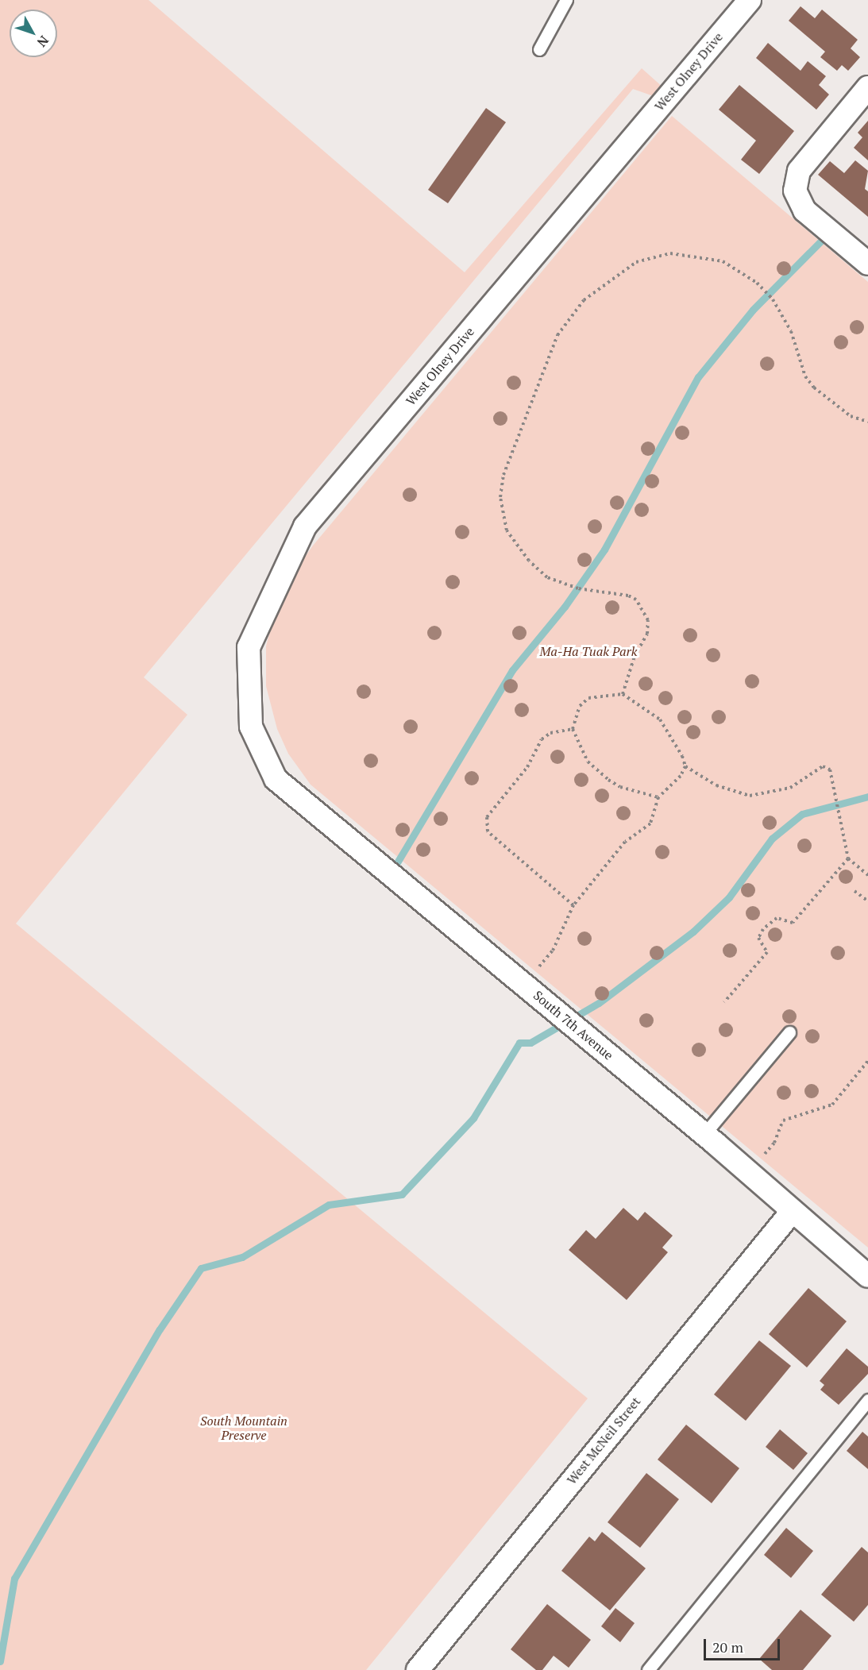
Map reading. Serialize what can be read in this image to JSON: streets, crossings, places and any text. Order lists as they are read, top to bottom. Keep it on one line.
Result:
{"streets":{"street":["West Olney Drive","South 7th Avenue","West McNeil Street"]},"crossings":[["West Olney Drive","South 7th Avenue"],["South 7th Avenue","West McNeil Street"]],"parks":["Ma-Ha Tuak Park","South Mountain Preserve"],"scale_bar":"20 m","north":"bottom right"}
